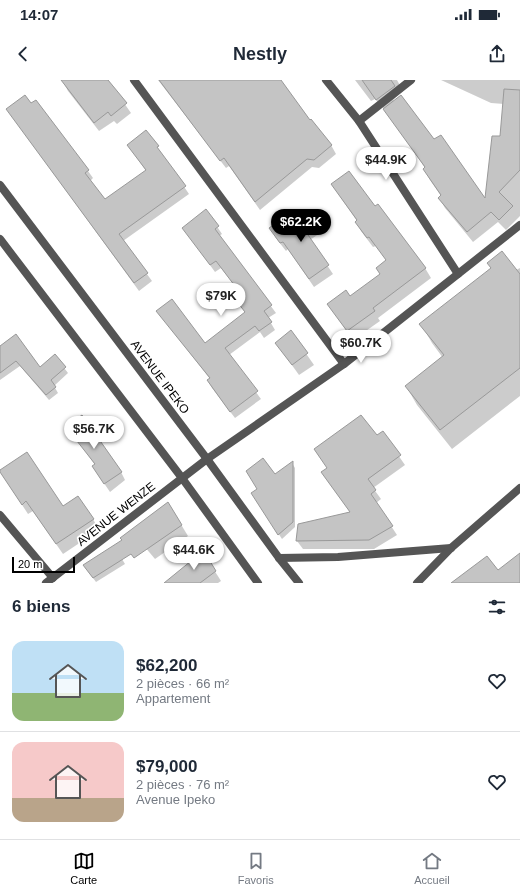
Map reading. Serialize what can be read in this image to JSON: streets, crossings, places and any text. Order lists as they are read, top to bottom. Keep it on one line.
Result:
{"streets":{"street":["AVENUE IPEKO","AVENUE WENZE"]},"crossings":[["AVENUE IPEKO","AVENUE WENZE"]],"scale_bar":"20 m","page":{"status":"14:07","header":"Nestly","price":["$44.9K","$62.2K","$79K","$60.7K","$56.7K","$44.6K"],"scale":"20 m","heading":"6 biens","list":[{"name":"$62,200","note":"2 pièces · 66 m² · Appartement"},{"name":"$79,000","note":"2 pièces · 76 m² · Avenue Ipeko"}],"tabs":["Carte","Favoris","Accueil"]}}
